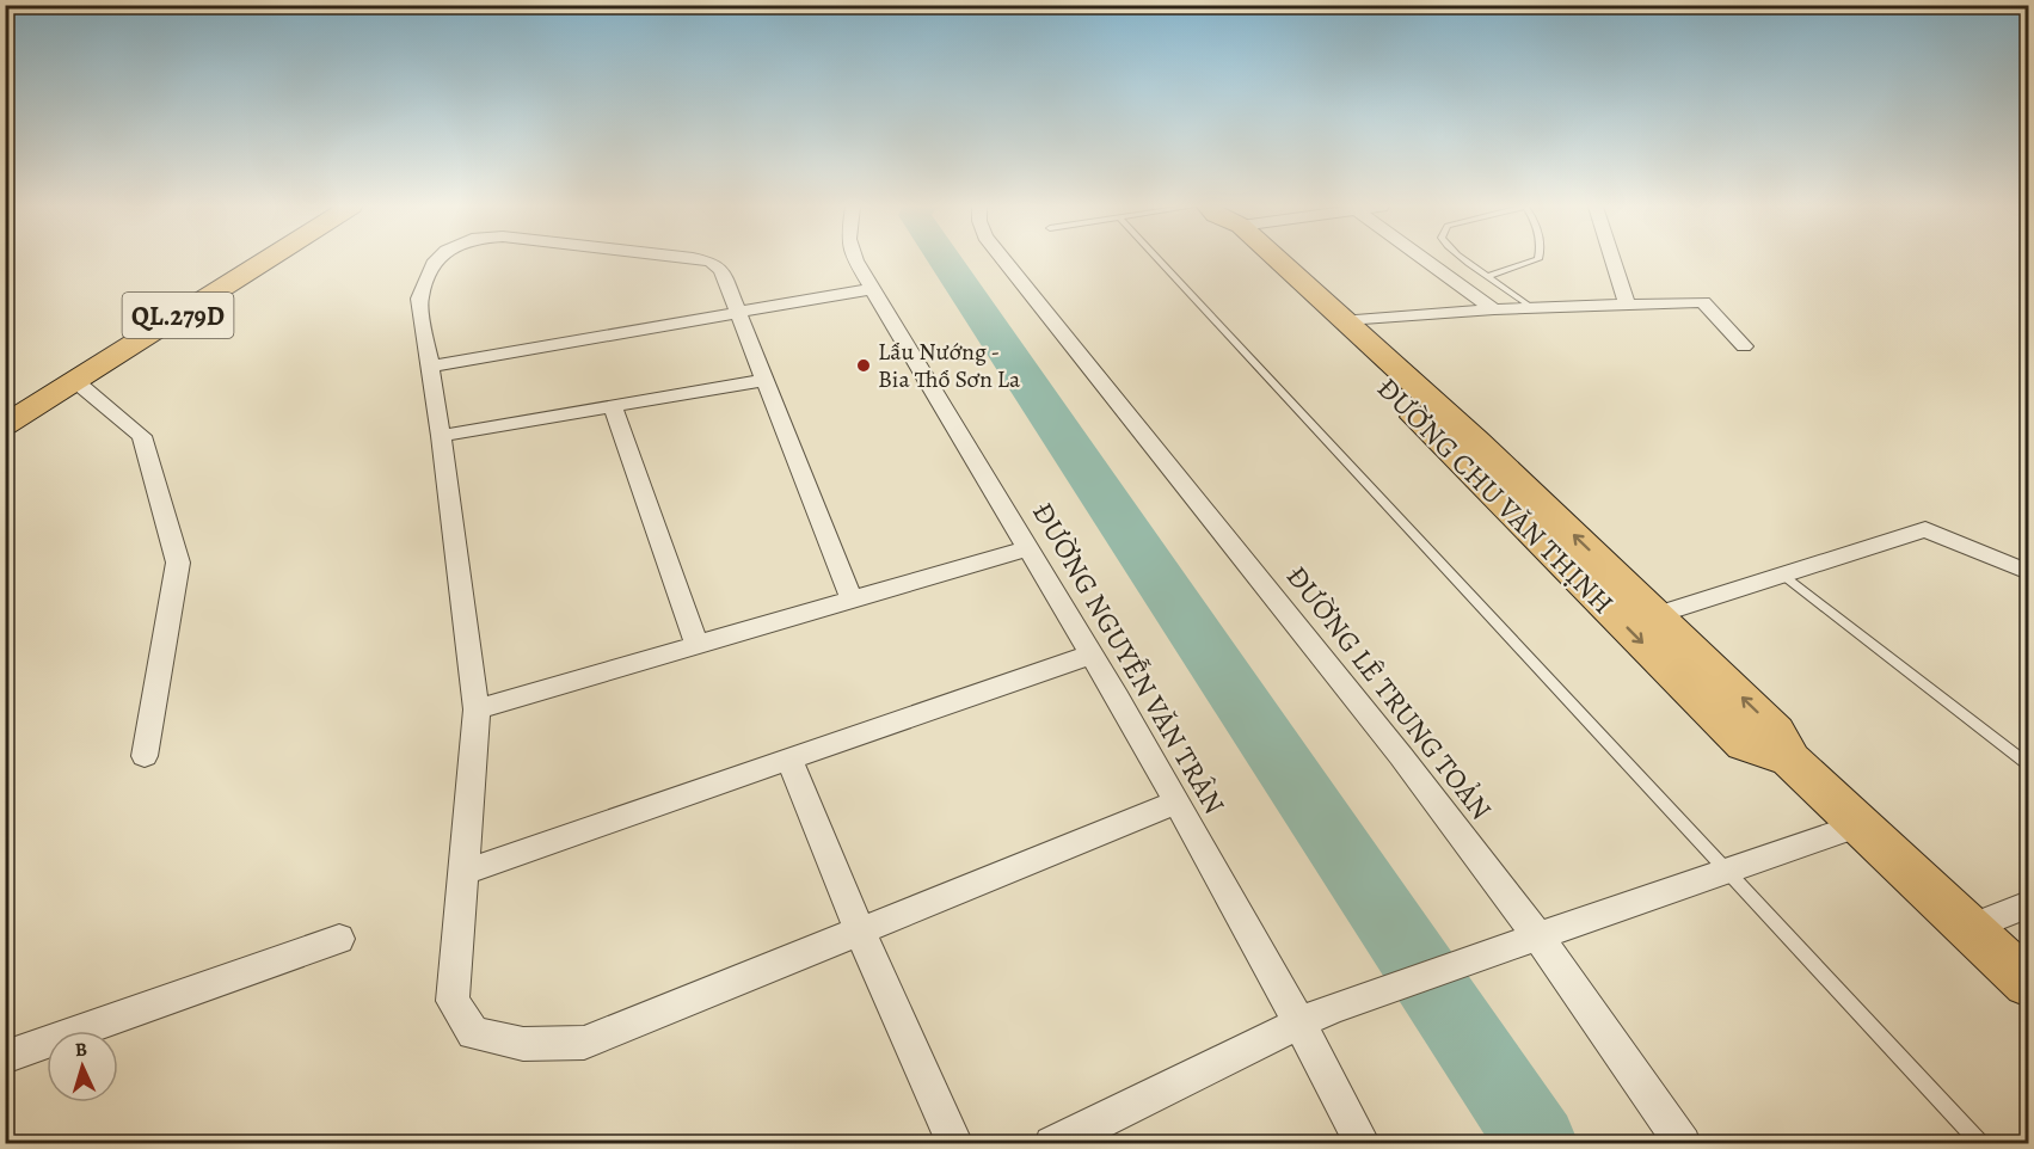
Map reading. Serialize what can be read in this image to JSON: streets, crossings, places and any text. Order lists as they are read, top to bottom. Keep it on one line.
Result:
{"streets":{"main road":["QL.279D","ĐƯỜNG CHU VĂN THỊNH"],"street":["ĐƯỜNG NGUYỄN VĂN TRÂN","ĐƯỜNG LÊ TRUNG TOẢN"]},"places":["Lẩu Nướng - Bia Thổ Sơn La"],"north":"top"}
